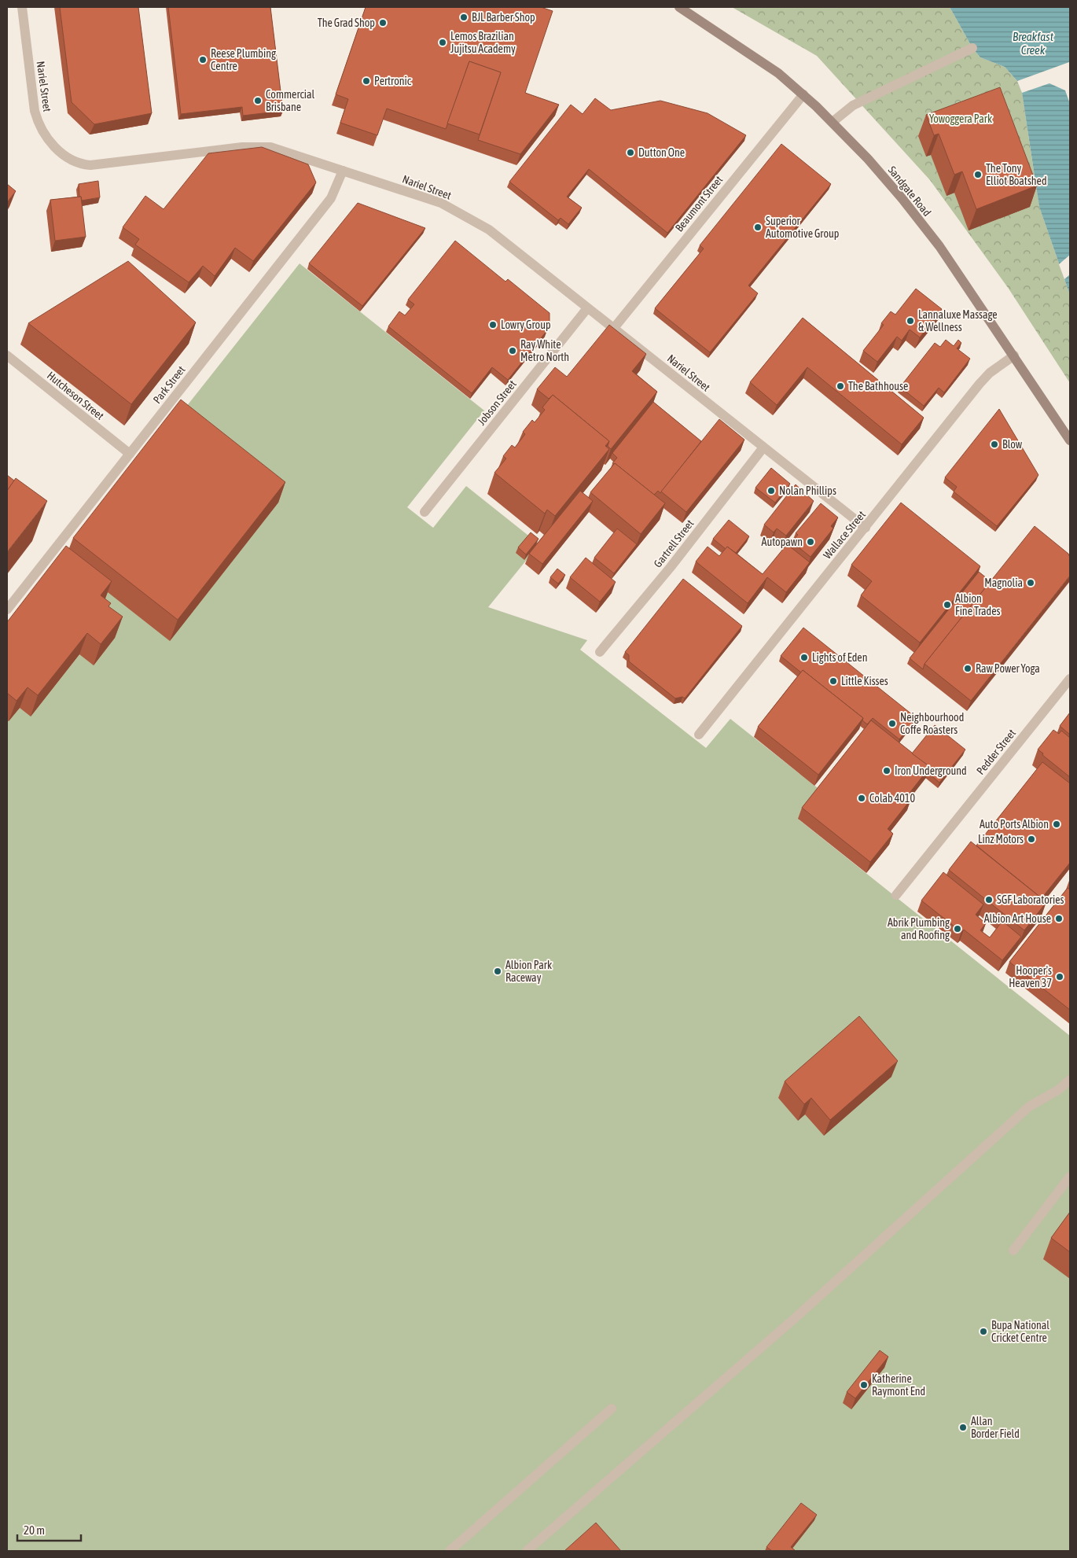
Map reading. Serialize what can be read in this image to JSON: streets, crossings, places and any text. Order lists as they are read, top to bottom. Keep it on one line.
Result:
{"streets":{"main road":["Sandgate Road"],"street":["Nariel Street","Beaumont Street","Park Street","Hutcheson Street","Jobson Street","Wallace Street","Gartrell Street","Pedder Street"]},"crossings":[["Nariel Street","Beaumont Street"],["Nariel Street","Park Street"],["Nariel Street","Jobson Street"],["Nariel Street","Wallace Street"],["Nariel Street","Gartrell Street"],["Sandgate Road","Beaumont Street"],["Sandgate Road","Wallace Street"],["Park Street","Hutcheson Street"]],"water":["Breakfast Creek"],"parks":["Yowoggera Park"],"places":["BJL Barber Shop","The Grad Shop","Lemos Brazilian Jujitsu Academy","Reese Plumbing Centre","Pertronic","Commercial Brisbane","Dutton One","The Tony Elliot Boatshed","Superior Automotive Group","Lannaluxe Massage & Wellness","Lowry Group","Ray White Metro North","The Bathhouse","Blow","Nolan Phillips","Autopawn","Magnolia","Albion Fine Trades","Lights of Eden","Raw Power Yoga","Little Kisses","Neighbourhood Coffe Roasters","Iron Underground","Colab 4010","Auto Ports Albion","Linz Motors","SGF Laboratories","Albion Art House","Abrik Plumbing and Roofing","Albion Park Raceway","Hooper's Heaven 37","Bupa National Cricket Centre","Katherine Raymont End","Allan Border Field"],"scale_bar":"20 m"}
